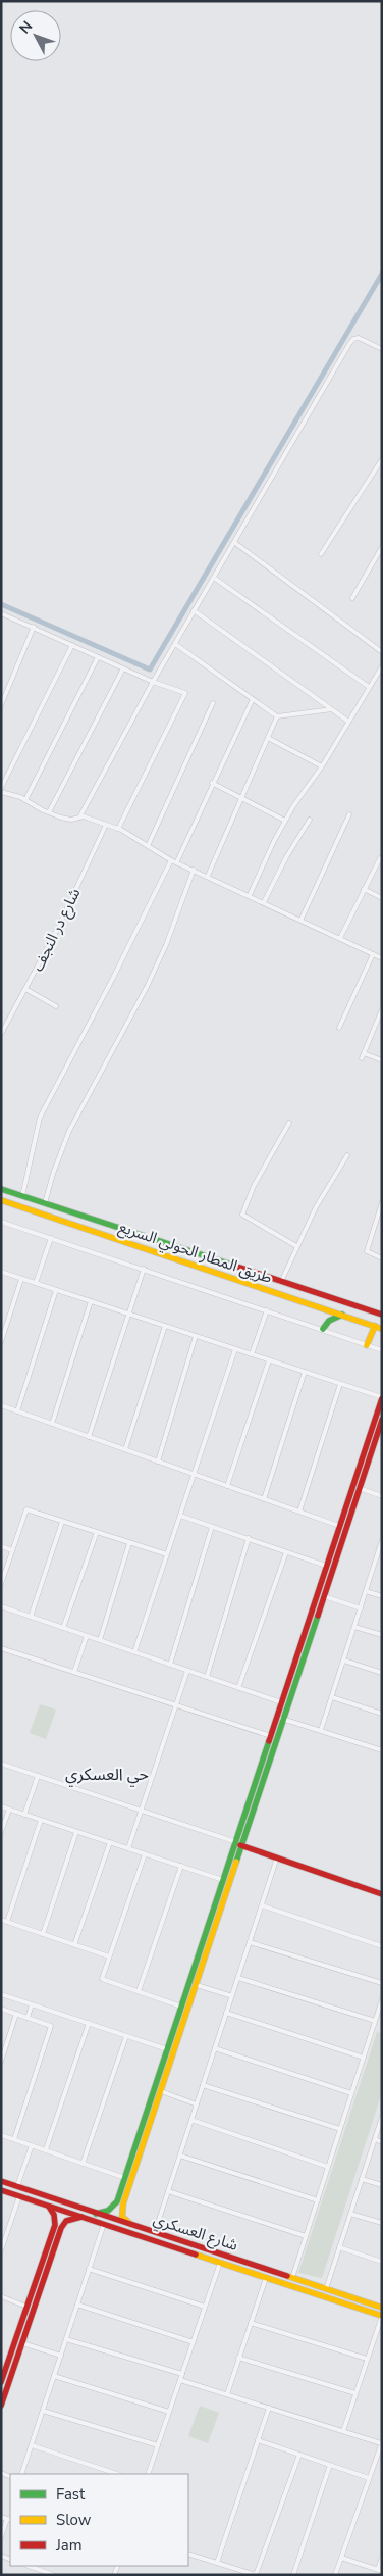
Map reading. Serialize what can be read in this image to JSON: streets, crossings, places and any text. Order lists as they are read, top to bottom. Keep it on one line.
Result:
{"streets":{"main road":["طريق المطار الحولي السريع","شارع العسكري"],"street":["شارع در النجف"]},"districts":["حي العسكري"],"legend":["Fast","Slow","Jam"],"north":"top left"}
